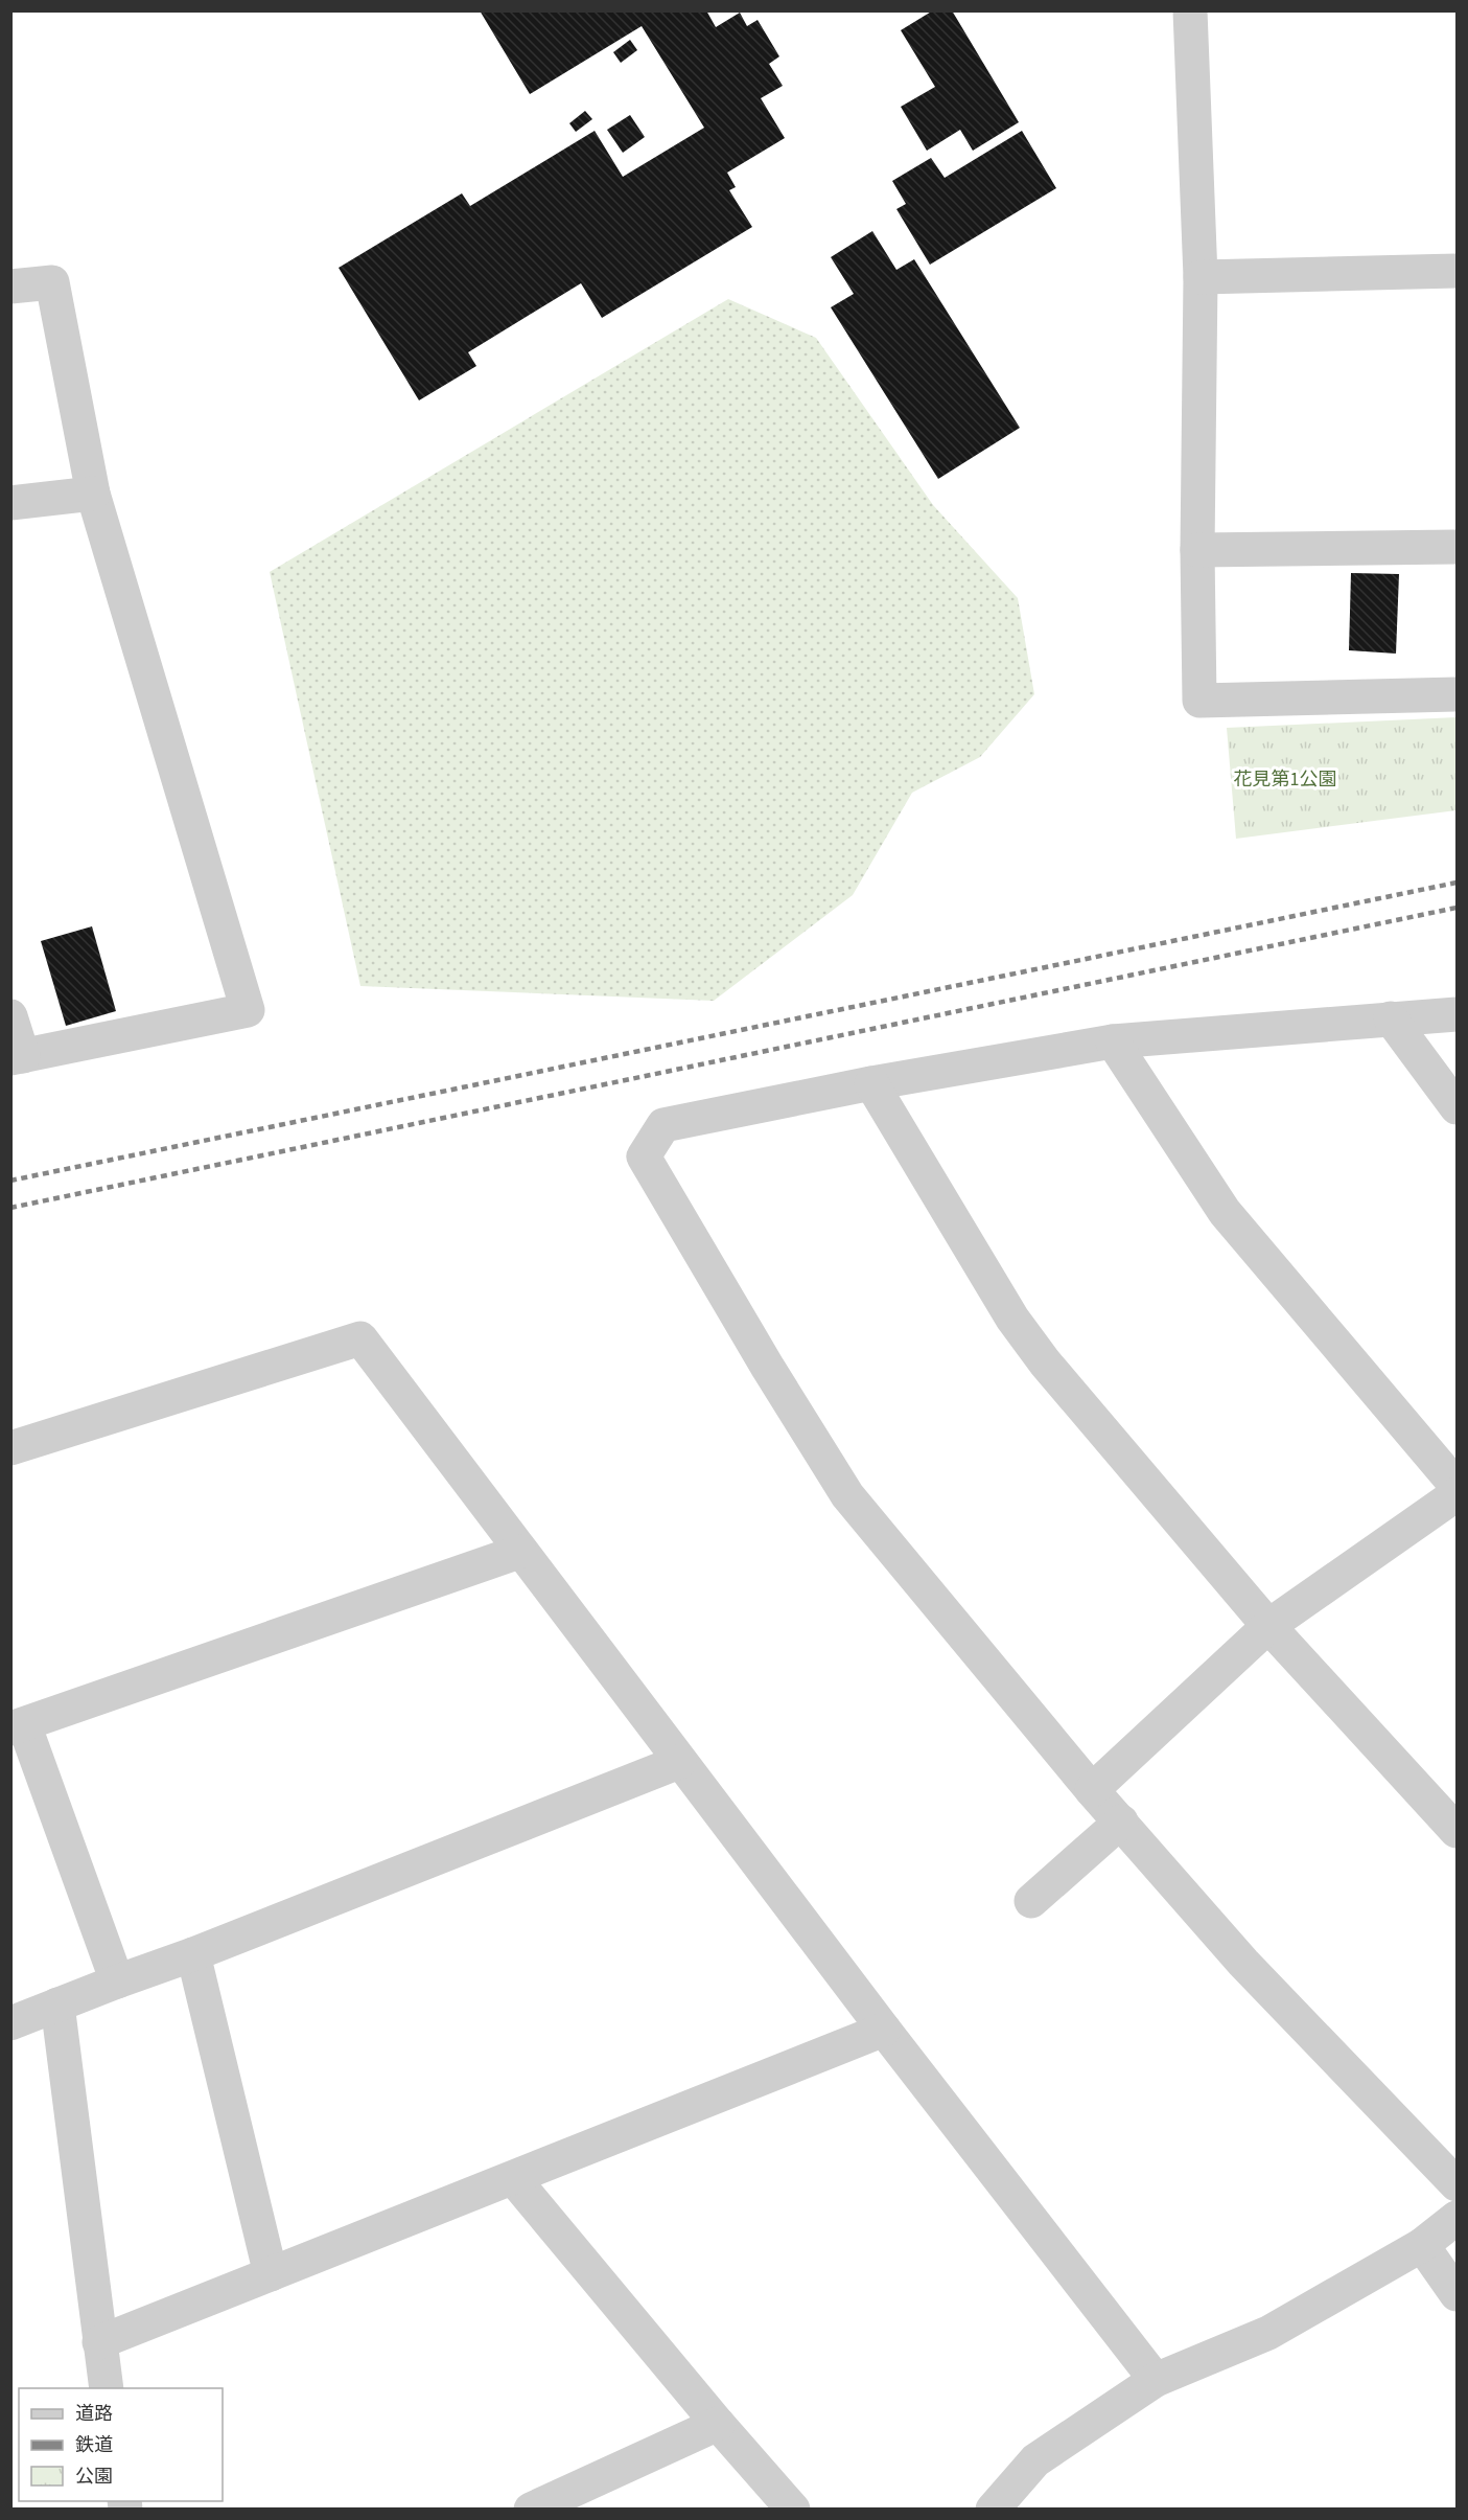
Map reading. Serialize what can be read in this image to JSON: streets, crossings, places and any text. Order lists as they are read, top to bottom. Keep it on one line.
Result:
{"parks":["花見第1公園"],"legend":["道路","鉄道","公園"]}
